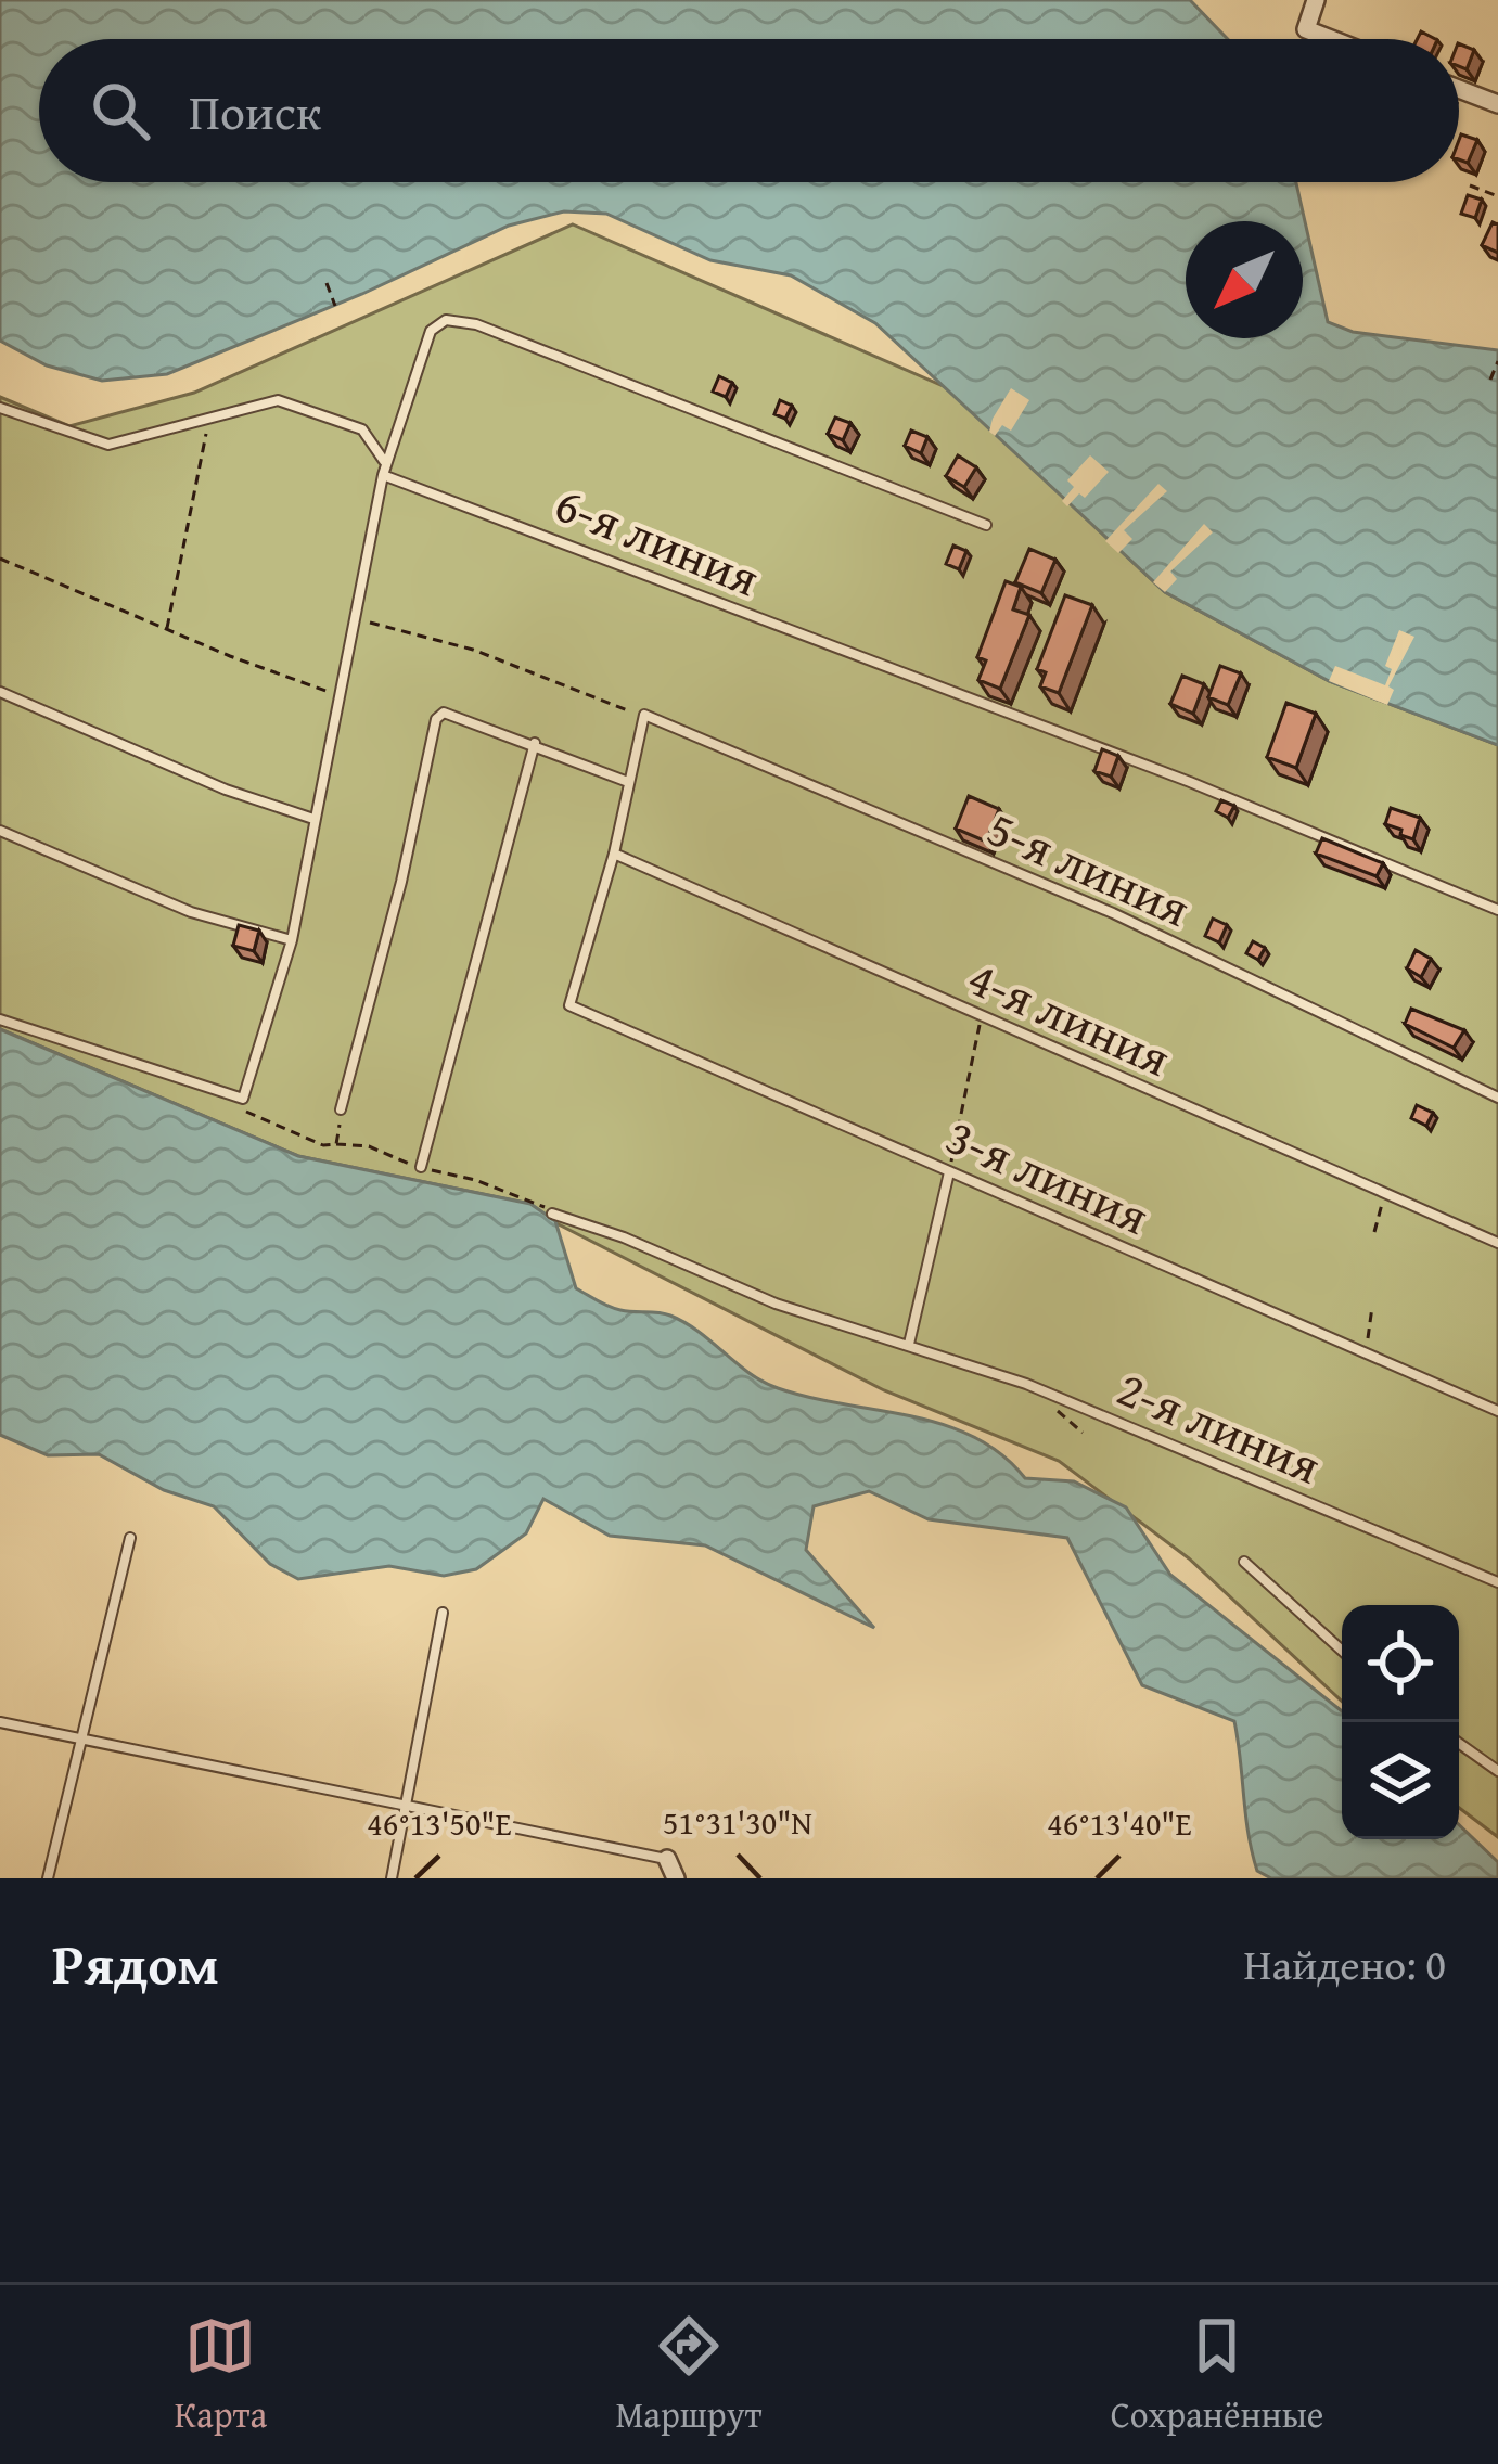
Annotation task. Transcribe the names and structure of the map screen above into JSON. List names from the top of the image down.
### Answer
{
  "streets": {
    "lane": [
      "6-я линия",
      "5-я линия",
      "4-я линия",
      "3-я линия",
      "2-я линия"
    ]
  },
  "crossings": [
    ["4-я линия", "3-я линия"]
  ],
  "north": "bottom left",
  "page": {
    "search": "Поиск",
    "heading": ["Рядом", "Найдено: 0"],
    "nav": ["Карта", "Маршрут", "Сохранённые"]
  },
  "coordinates": ["51°31'30\"N", "46°13'50\"E", "46°13'40\"E"]
}
